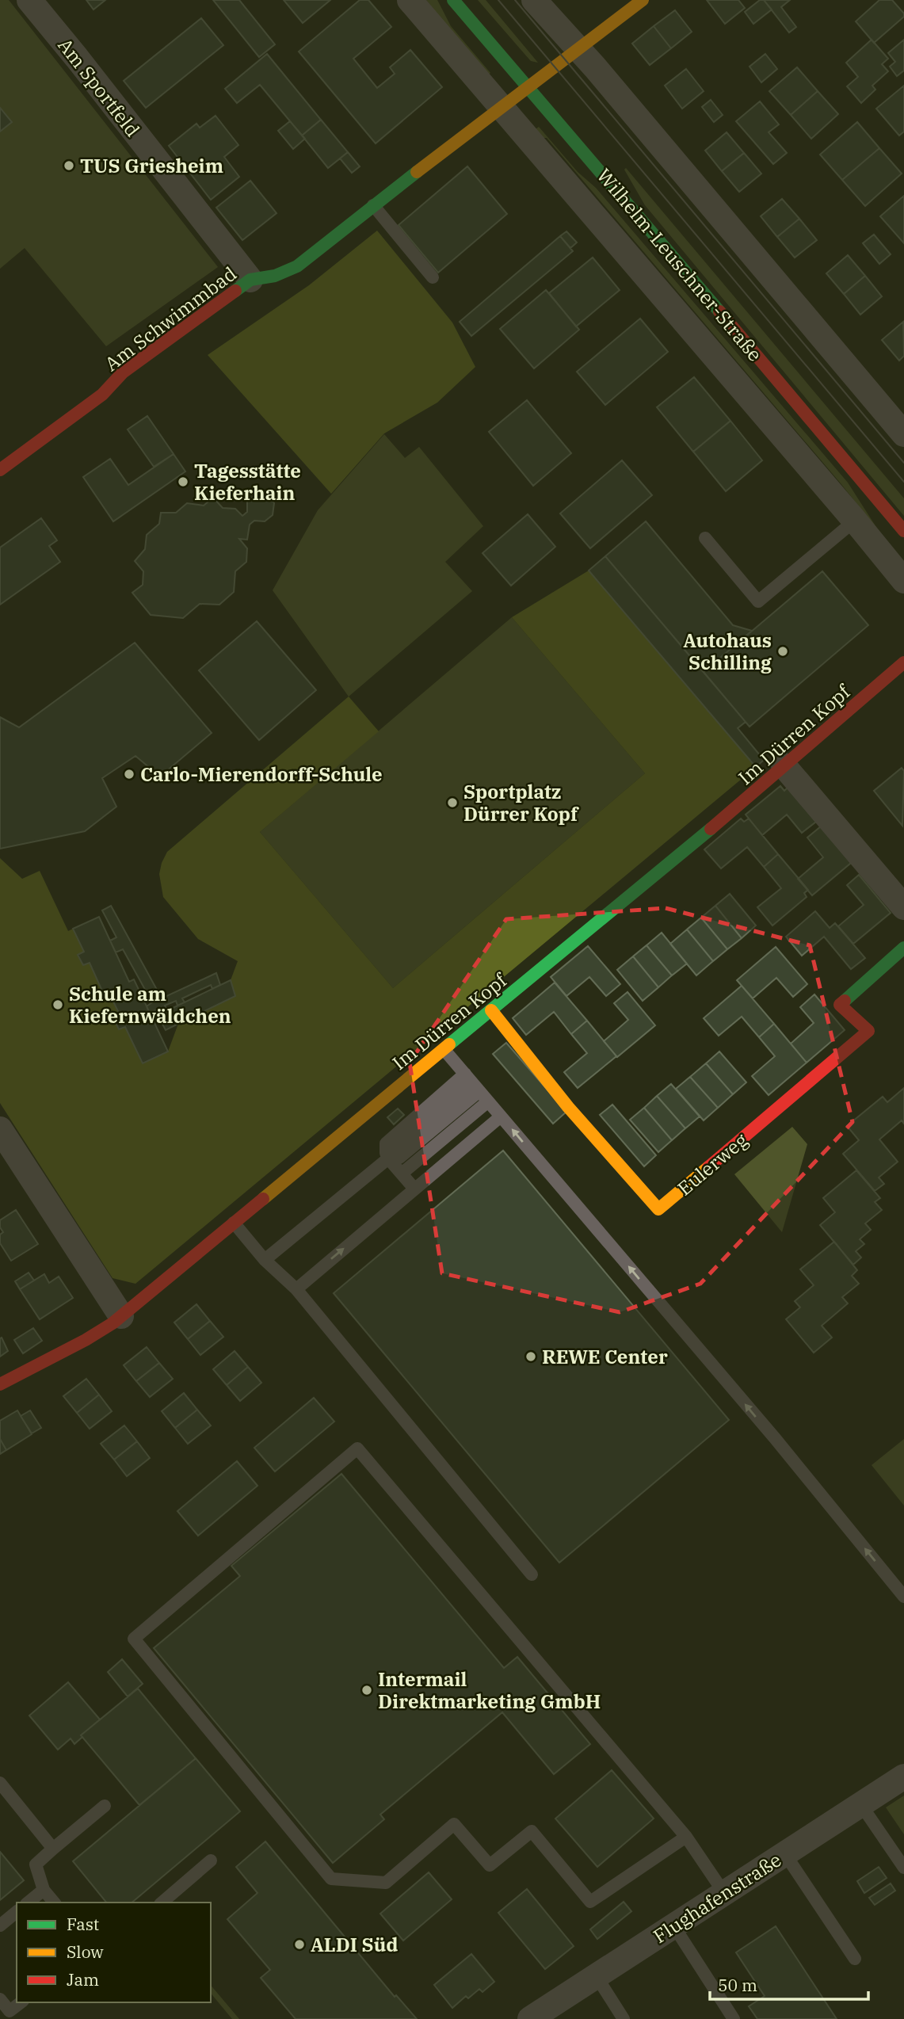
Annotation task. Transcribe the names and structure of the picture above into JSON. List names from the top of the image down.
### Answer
{
  "streets": {
    "street": [
      "Am Sportfeld",
      "Wilhelm-Leuschner-Straße",
      "Am Schwimmbad",
      "Im Dürren Kopf",
      "Eulerweg",
      "Flughafenstraße"
    ]
  },
  "crossings": [
    ["Am Sportfeld", "Am Schwimmbad"],
    ["Wilhelm-Leuschner-Straße", "Am Schwimmbad"],
    ["Im Dürren Kopf", "Eulerweg"]
  ],
  "places": [
    "TUS Griesheim",
    "Tagesstätte Kieferhain",
    "Autohaus Schilling",
    "Carlo-Mierendorff-Schule",
    "Sportplatz Dürrer Kopf",
    "Schule am Kiefernwäldchen",
    "REWE Center",
    "Intermail Direktmarketing GmbH",
    "ALDI Süd"
  ],
  "legend": ["Fast", "Slow", "Jam"],
  "scale_bar": "50 m"
}
